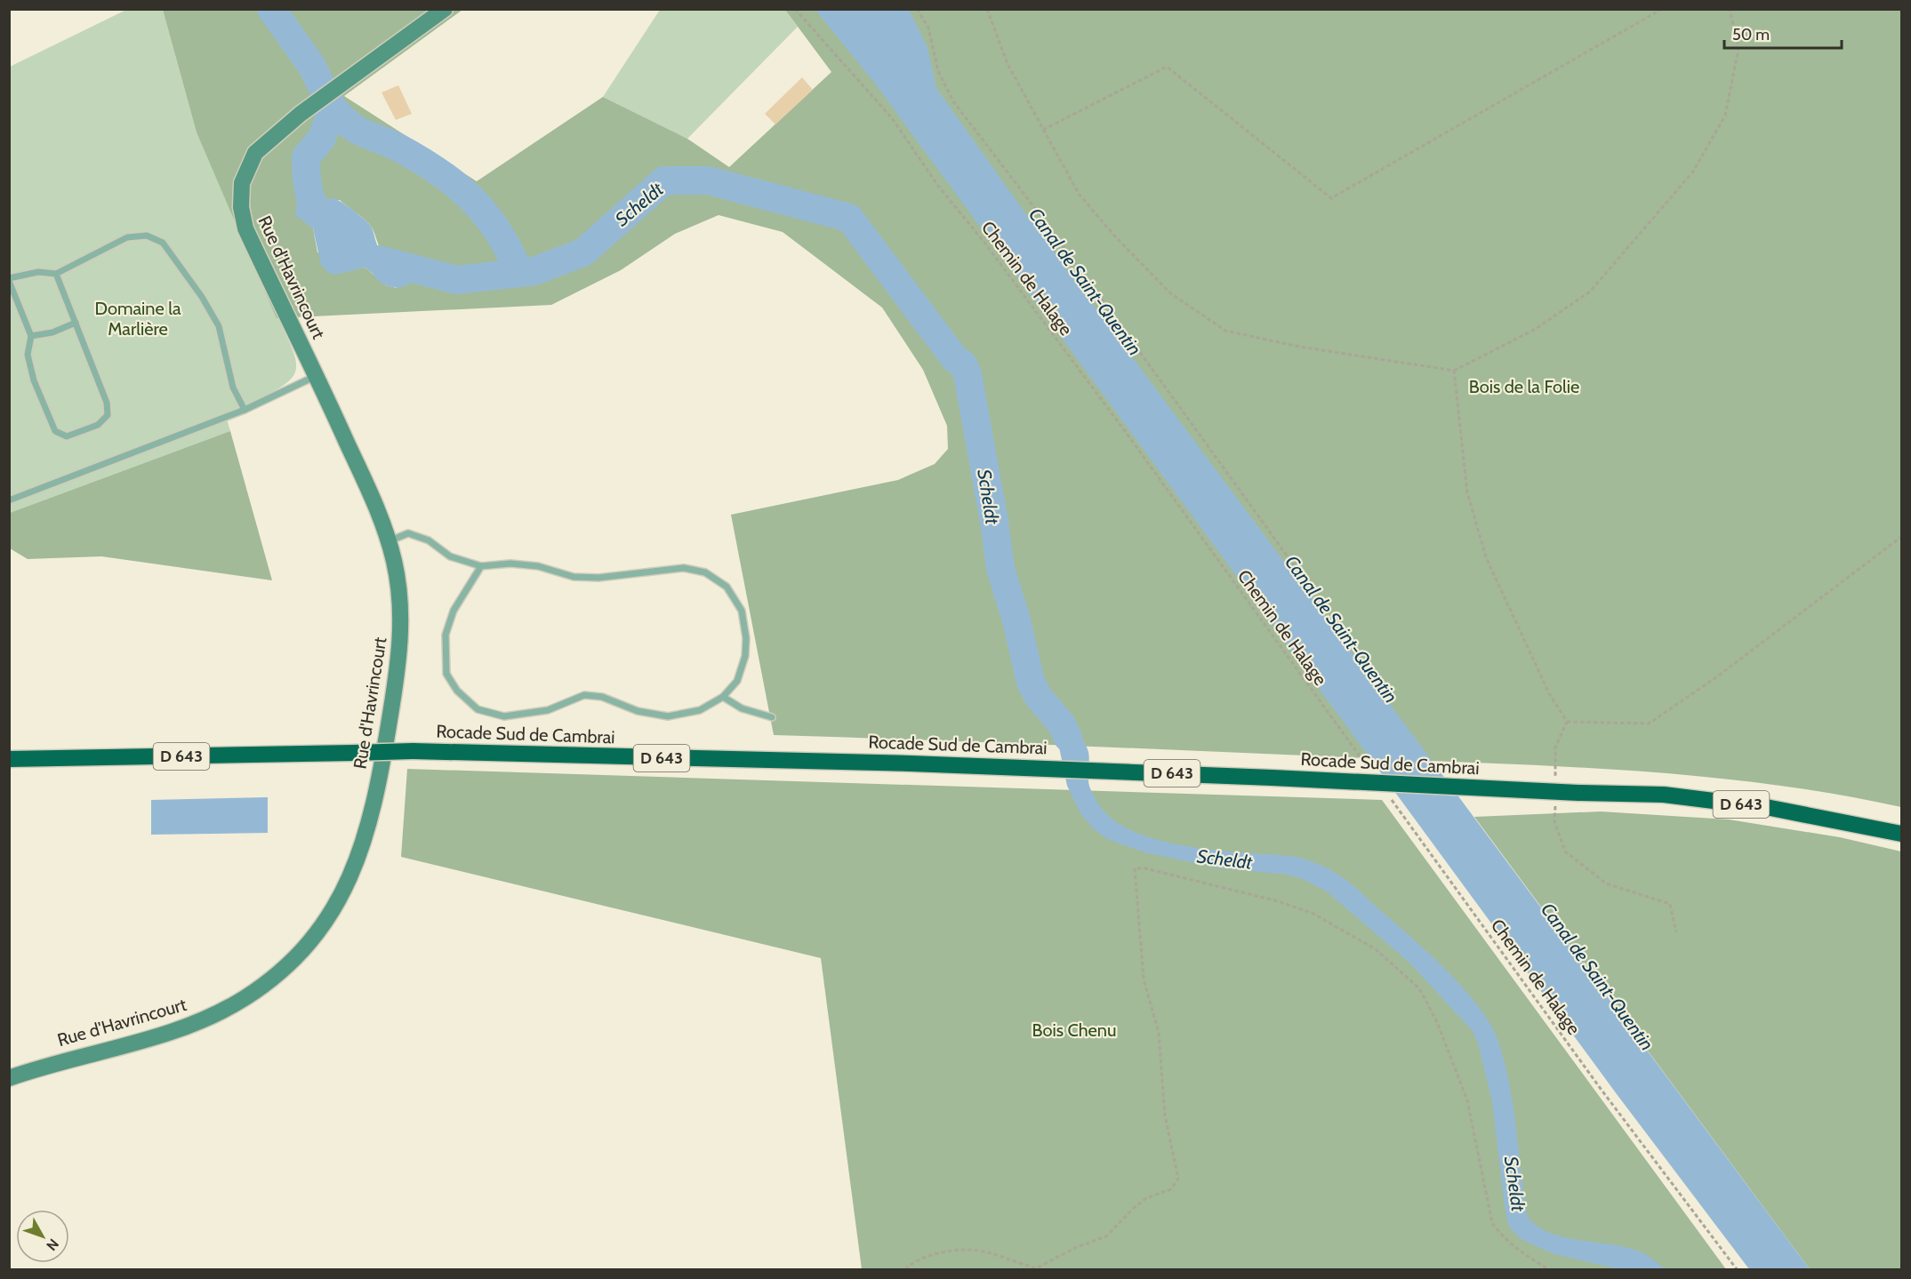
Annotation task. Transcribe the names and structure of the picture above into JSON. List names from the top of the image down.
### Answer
{
  "streets": {
    "highway": ["Rocade Sud de Cambrai", "D 643"],
    "street": ["Rue d'Havrincourt"],
    "path": ["Chemin de Halage"]
  },
  "water": ["Scheldt", "Canal de Saint-Quentin"],
  "parks": ["Domaine la Marlière", "Bois de la Folie", "Bois Chenu"],
  "scale_bar": "50 m",
  "north": "bottom right"
}
